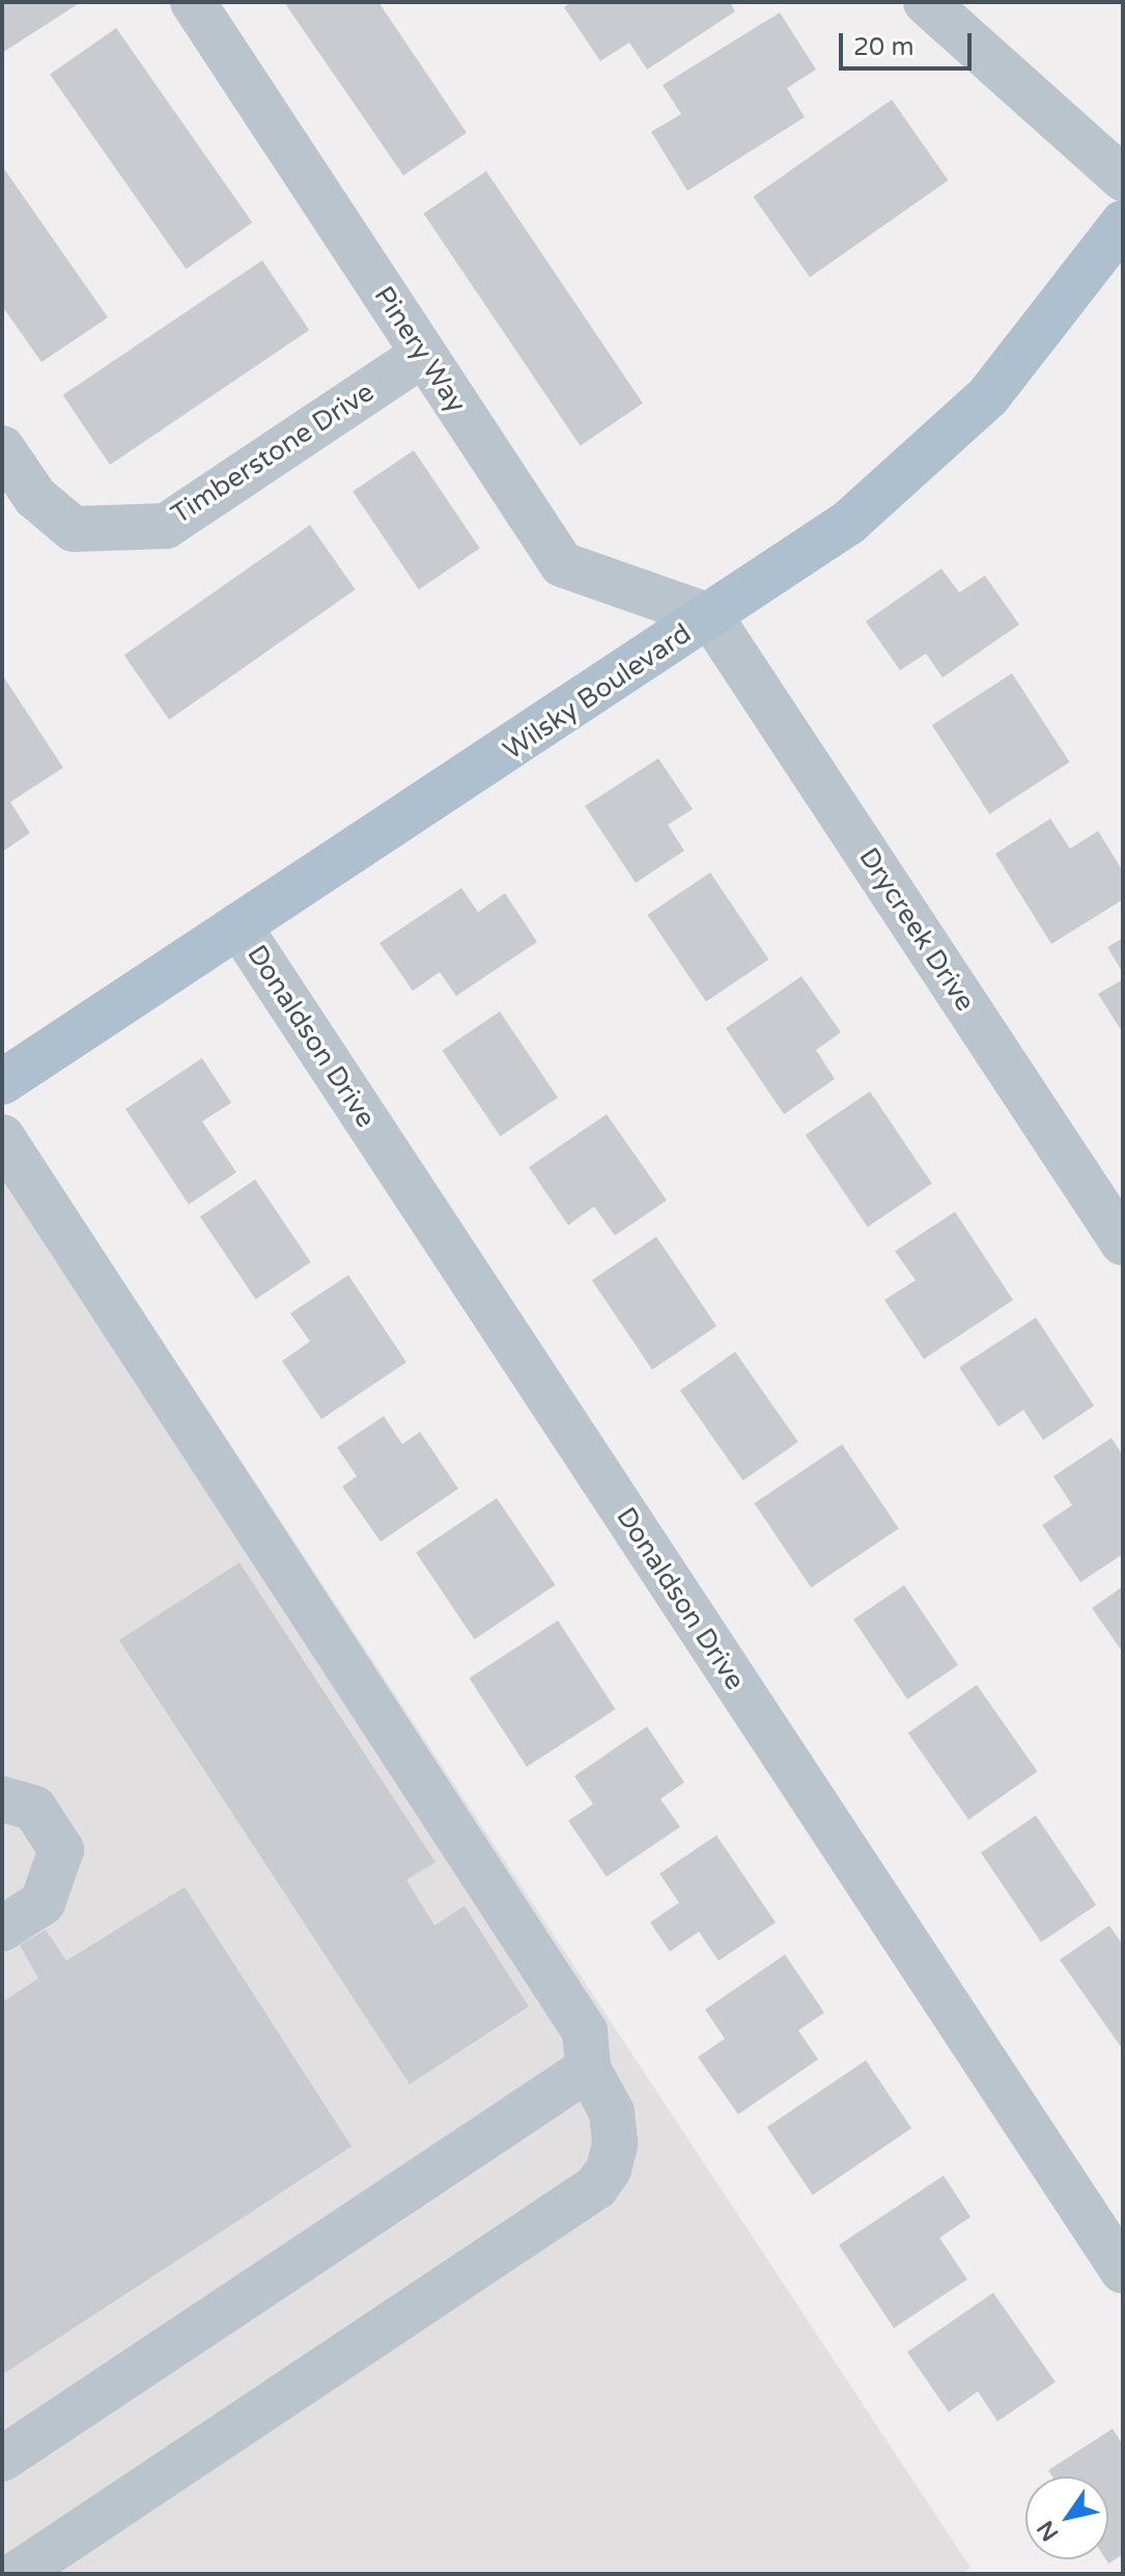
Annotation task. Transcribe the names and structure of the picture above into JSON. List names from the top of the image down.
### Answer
{
  "streets": {
    "main road": ["Wilsky Boulevard"],
    "street": [
      "Pinery Way",
      "Timberstone Drive",
      "Drycreek Drive",
      "Donaldson Drive"
    ]
  },
  "crossings": [
    ["Pinery Way", "Timberstone Drive"],
    ["Pinery Way", "Wilsky Boulevard"],
    ["Pinery Way", "Drycreek Drive"],
    ["Wilsky Boulevard", "Drycreek Drive"],
    ["Wilsky Boulevard", "Donaldson Drive"]
  ],
  "scale_bar": "20 m",
  "north": "bottom left"
}
